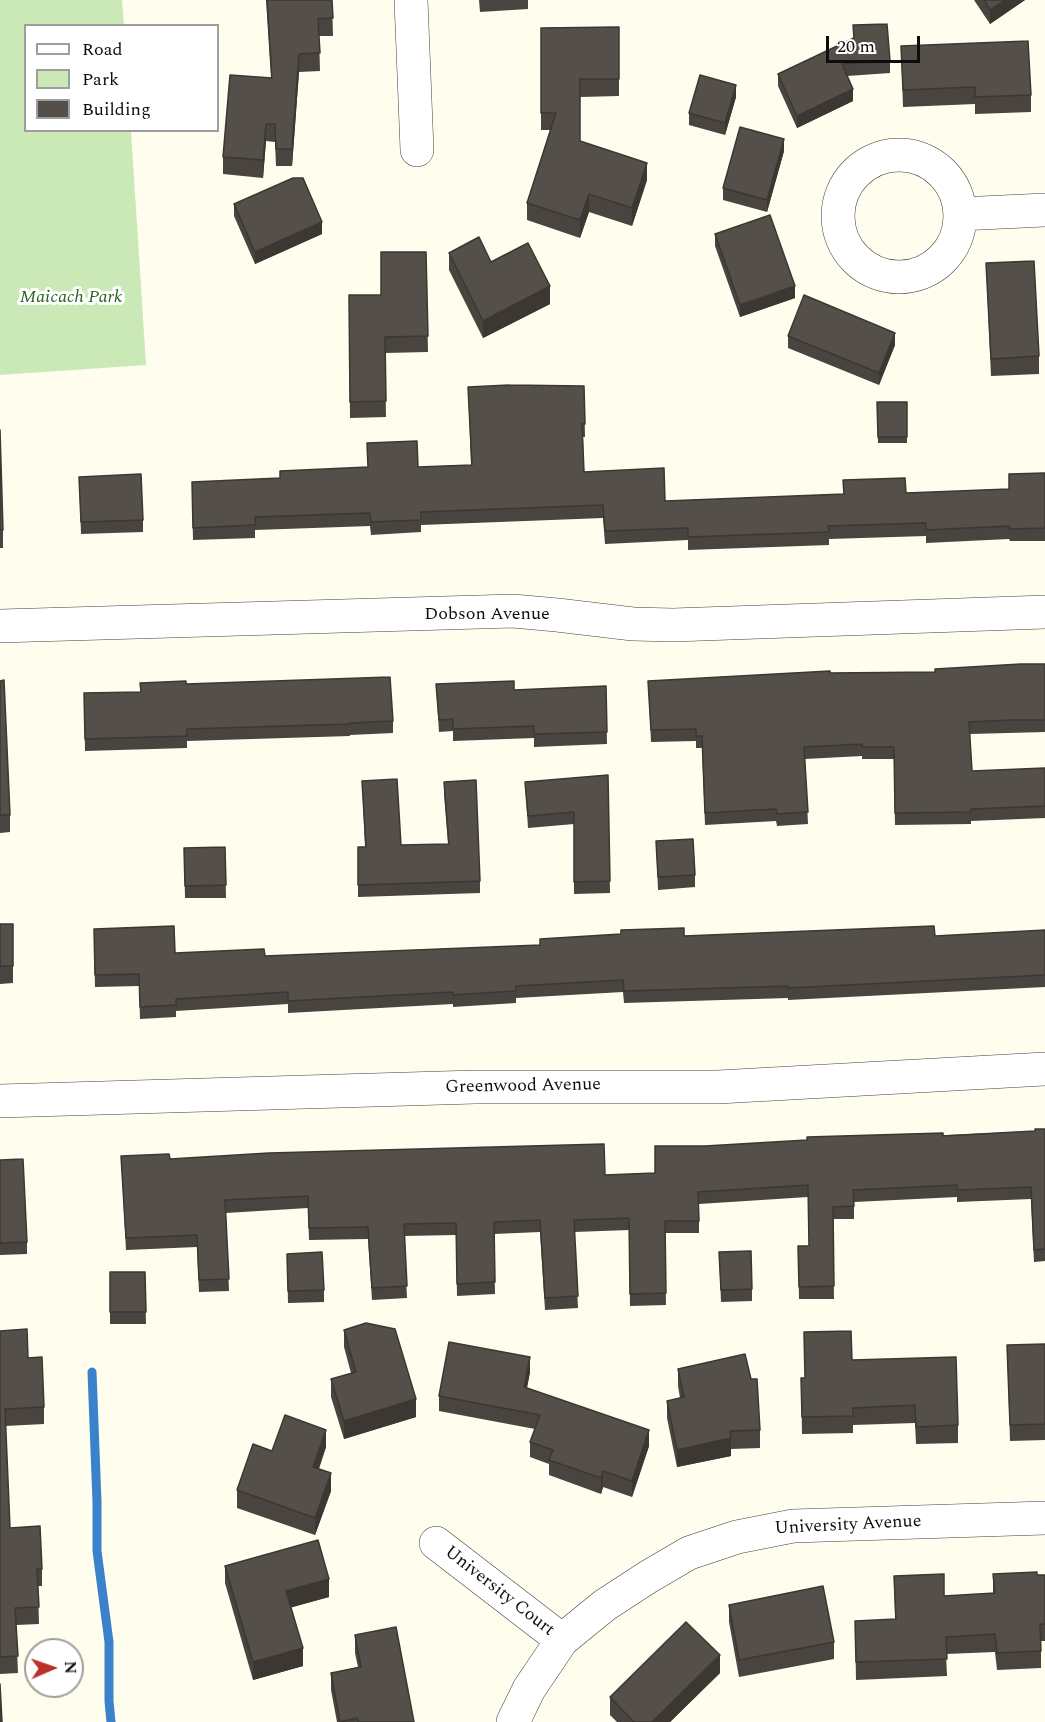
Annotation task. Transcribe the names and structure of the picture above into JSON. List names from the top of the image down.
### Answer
{
  "streets": {
    "street": [
      "Dobson Avenue",
      "Greenwood Avenue",
      "University Avenue",
      "University Court"
    ]
  },
  "crossings": [
    ["University Avenue", "University Court"]
  ],
  "parks": ["Maicach Park"],
  "legend": ["Road", "Park", "Building"],
  "scale_bar": "20 m",
  "north": "right"
}
